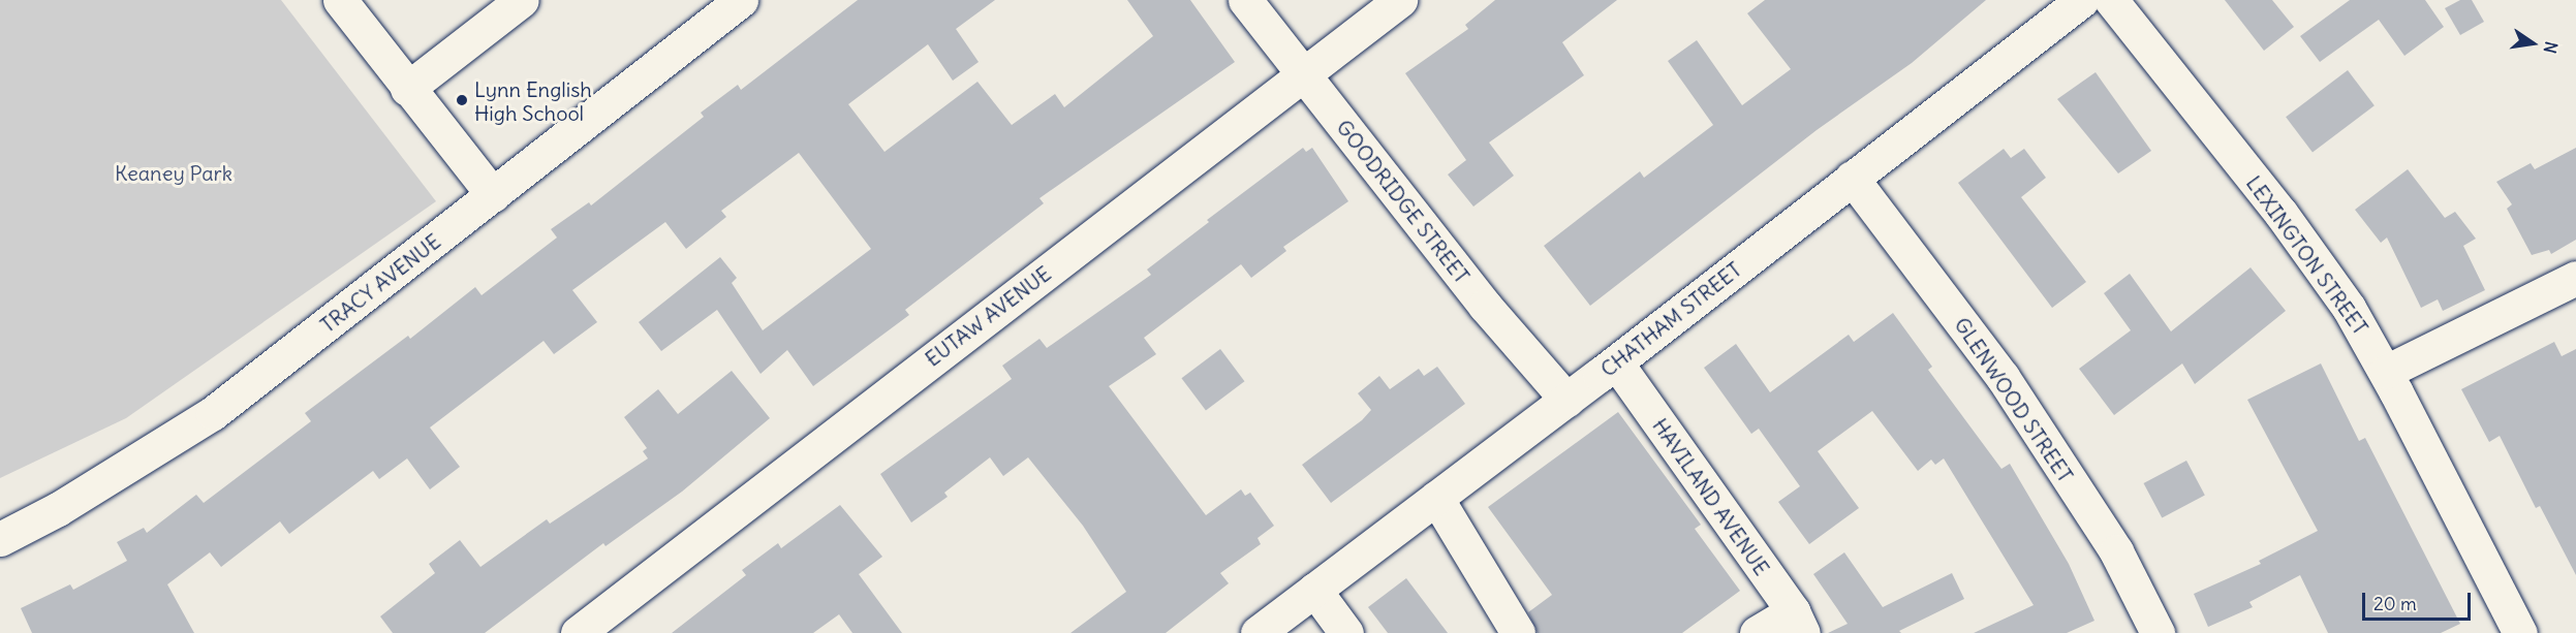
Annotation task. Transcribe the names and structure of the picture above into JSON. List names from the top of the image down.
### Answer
{
  "streets": {
    "street": [
      "GOODRIDGE STREET",
      "LEXINGTON STREET",
      "TRACY AVENUE",
      "EUTAW AVENUE",
      "CHATHAM STREET",
      "GLENWOOD STREET",
      "HAVILAND AVENUE"
    ]
  },
  "crossings": [
    ["GOODRIDGE STREET", "EUTAW AVENUE"],
    ["GOODRIDGE STREET", "CHATHAM STREET"],
    ["CHATHAM STREET", "GLENWOOD STREET"],
    ["CHATHAM STREET", "HAVILAND AVENUE"]
  ],
  "parks": ["Keaney Park"],
  "places": ["Lynn English High School"],
  "scale_bar": "20 m",
  "north": "right"
}
